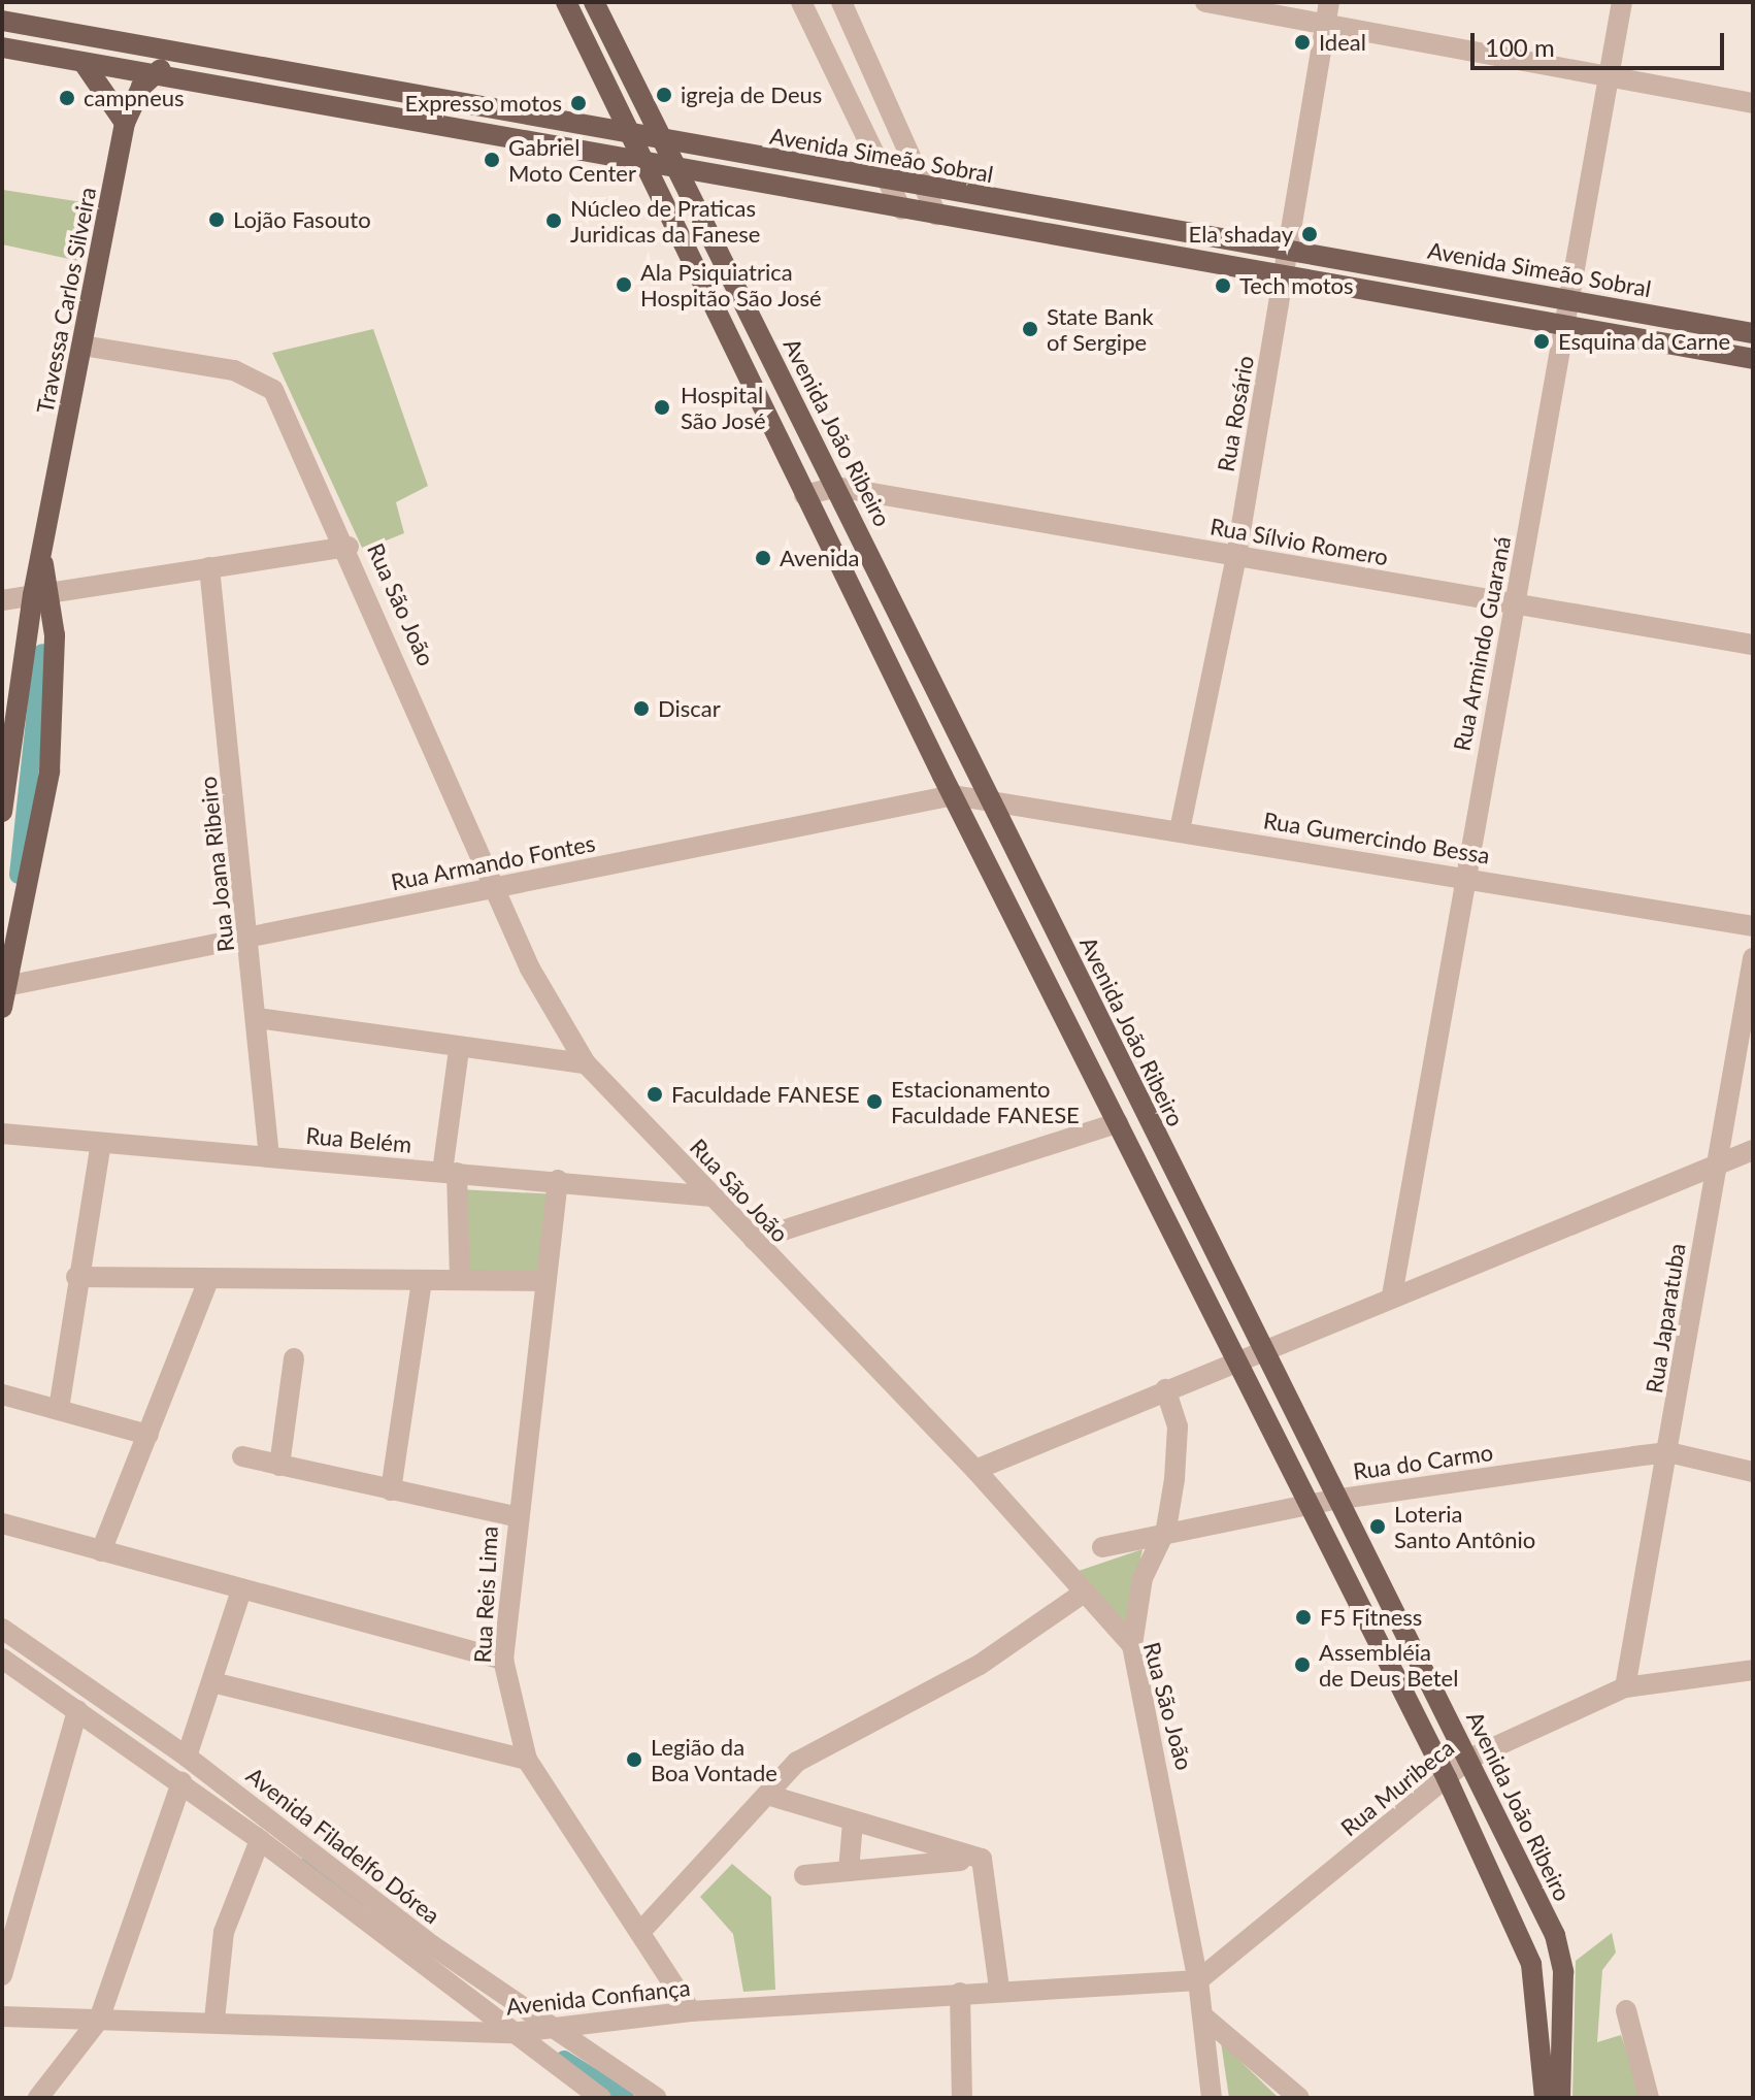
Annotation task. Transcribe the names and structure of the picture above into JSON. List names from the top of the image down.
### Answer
{
  "streets": {
    "main road": ["Avenida Simeão Sobral", "Travessa Carlos Silveira", "Avenida João Ribeiro"],
    "street": [
      "Rua Rosário",
      "Rua Sílvio Romero",
      "Rua São João",
      "Rua Armindo Guaraná",
      "Rua Gumercindo Bessa",
      "Rua Armando Fontes",
      "Rua Joana Ribeiro",
      "Rua Belém",
      "Rua Japaratuba",
      "Rua do Carmo",
      "Rua Reis Lima",
      "Rua Muribeca",
      "Avenida Filadelfo Dórea",
      "Avenida Confiança"
    ]
  },
  "crossings": [
    ["Avenida Simeão Sobral", "Rua Rosário"],
    ["Avenida Simeão Sobral", "Avenida João Ribeiro"],
    ["Avenida Simeão Sobral", "Rua Armindo Guaraná"],
    ["Travessa Carlos Silveira", "Rua São João"],
    ["Rua Rosário", "Rua Sílvio Romero"],
    ["Rua Rosário", "Rua Gumercindo Bessa"],
    ["Avenida João Ribeiro", "Rua Sílvio Romero"],
    ["Avenida João Ribeiro", "Rua Gumercindo Bessa"],
    ["Avenida João Ribeiro", "Rua Armando Fontes"],
    ["Avenida João Ribeiro", "Rua do Carmo"],
    ["Avenida João Ribeiro", "Rua Muribeca"],
    ["Rua Sílvio Romero", "Rua Armindo Guaraná"],
    ["Rua São João", "Rua Armando Fontes"],
    ["Rua São João", "Rua Belém"],
    ["Rua São João", "Rua Muribeca"],
    ["Rua São João", "Avenida Confiança"],
    ["Rua Armindo Guaraná", "Rua Gumercindo Bessa"],
    ["Rua Gumercindo Bessa", "Rua Armando Fontes"],
    ["Rua Armando Fontes", "Rua Joana Ribeiro"],
    ["Rua Joana Ribeiro", "Rua Belém"],
    ["Rua Belém", "Rua Reis Lima"],
    ["Rua Japaratuba", "Rua do Carmo"],
    ["Rua Japaratuba", "Rua Muribeca"],
    ["Rua Reis Lima", "Avenida Confiança"],
    ["Rua Muribeca", "Avenida Confiança"],
    ["Avenida Filadelfo Dórea", "Avenida Confiança"]
  ],
  "places": [
    "Ideal",
    "igreja de Deus",
    "campneus",
    "Expresso motos",
    "Gabriel Moto Center",
    "Lojão Fasouto",
    "Núcleo de Praticas Juridicas da Fanese",
    "Ela shaday",
    "Ala Psiquiatrica Hospitão São José",
    "Tech motos",
    "State Bank of Sergipe",
    "Esquina da Carne",
    "Hospital São José",
    "Avenida",
    "Discar",
    "Faculdade FANESE",
    "Estacionamento Faculdade FANESE",
    "Loteria Santo Antônio",
    "F5 Fitness",
    "Assembléia de Deus Betel",
    "Legião da Boa Vontade"
  ],
  "scale_bar": "100 m"
}
